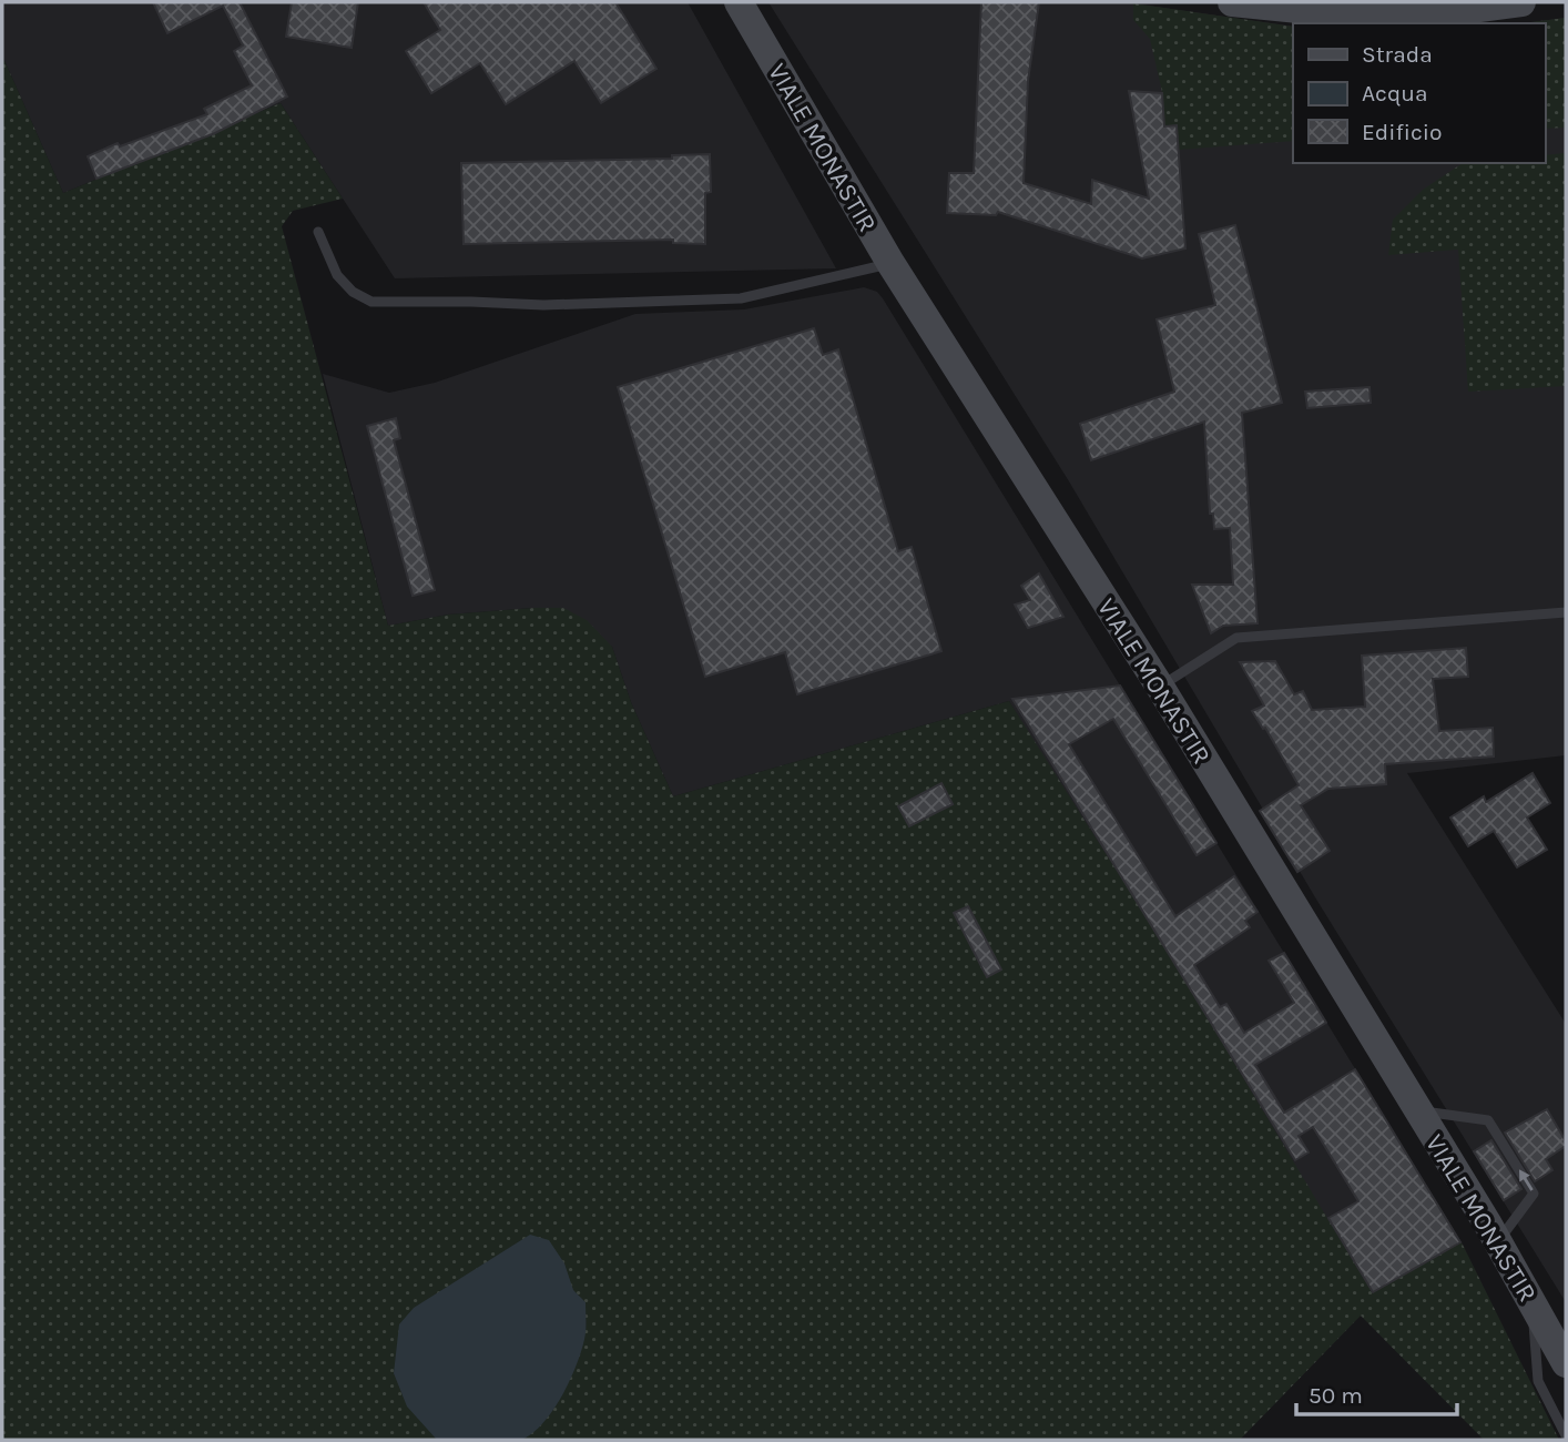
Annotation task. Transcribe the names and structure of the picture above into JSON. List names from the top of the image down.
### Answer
{
  "streets": {
    "main road": ["VIALE MONASTIR"]
  },
  "legend": ["Strada", "Acqua", "Edificio"],
  "scale_bar": "50 m"
}
